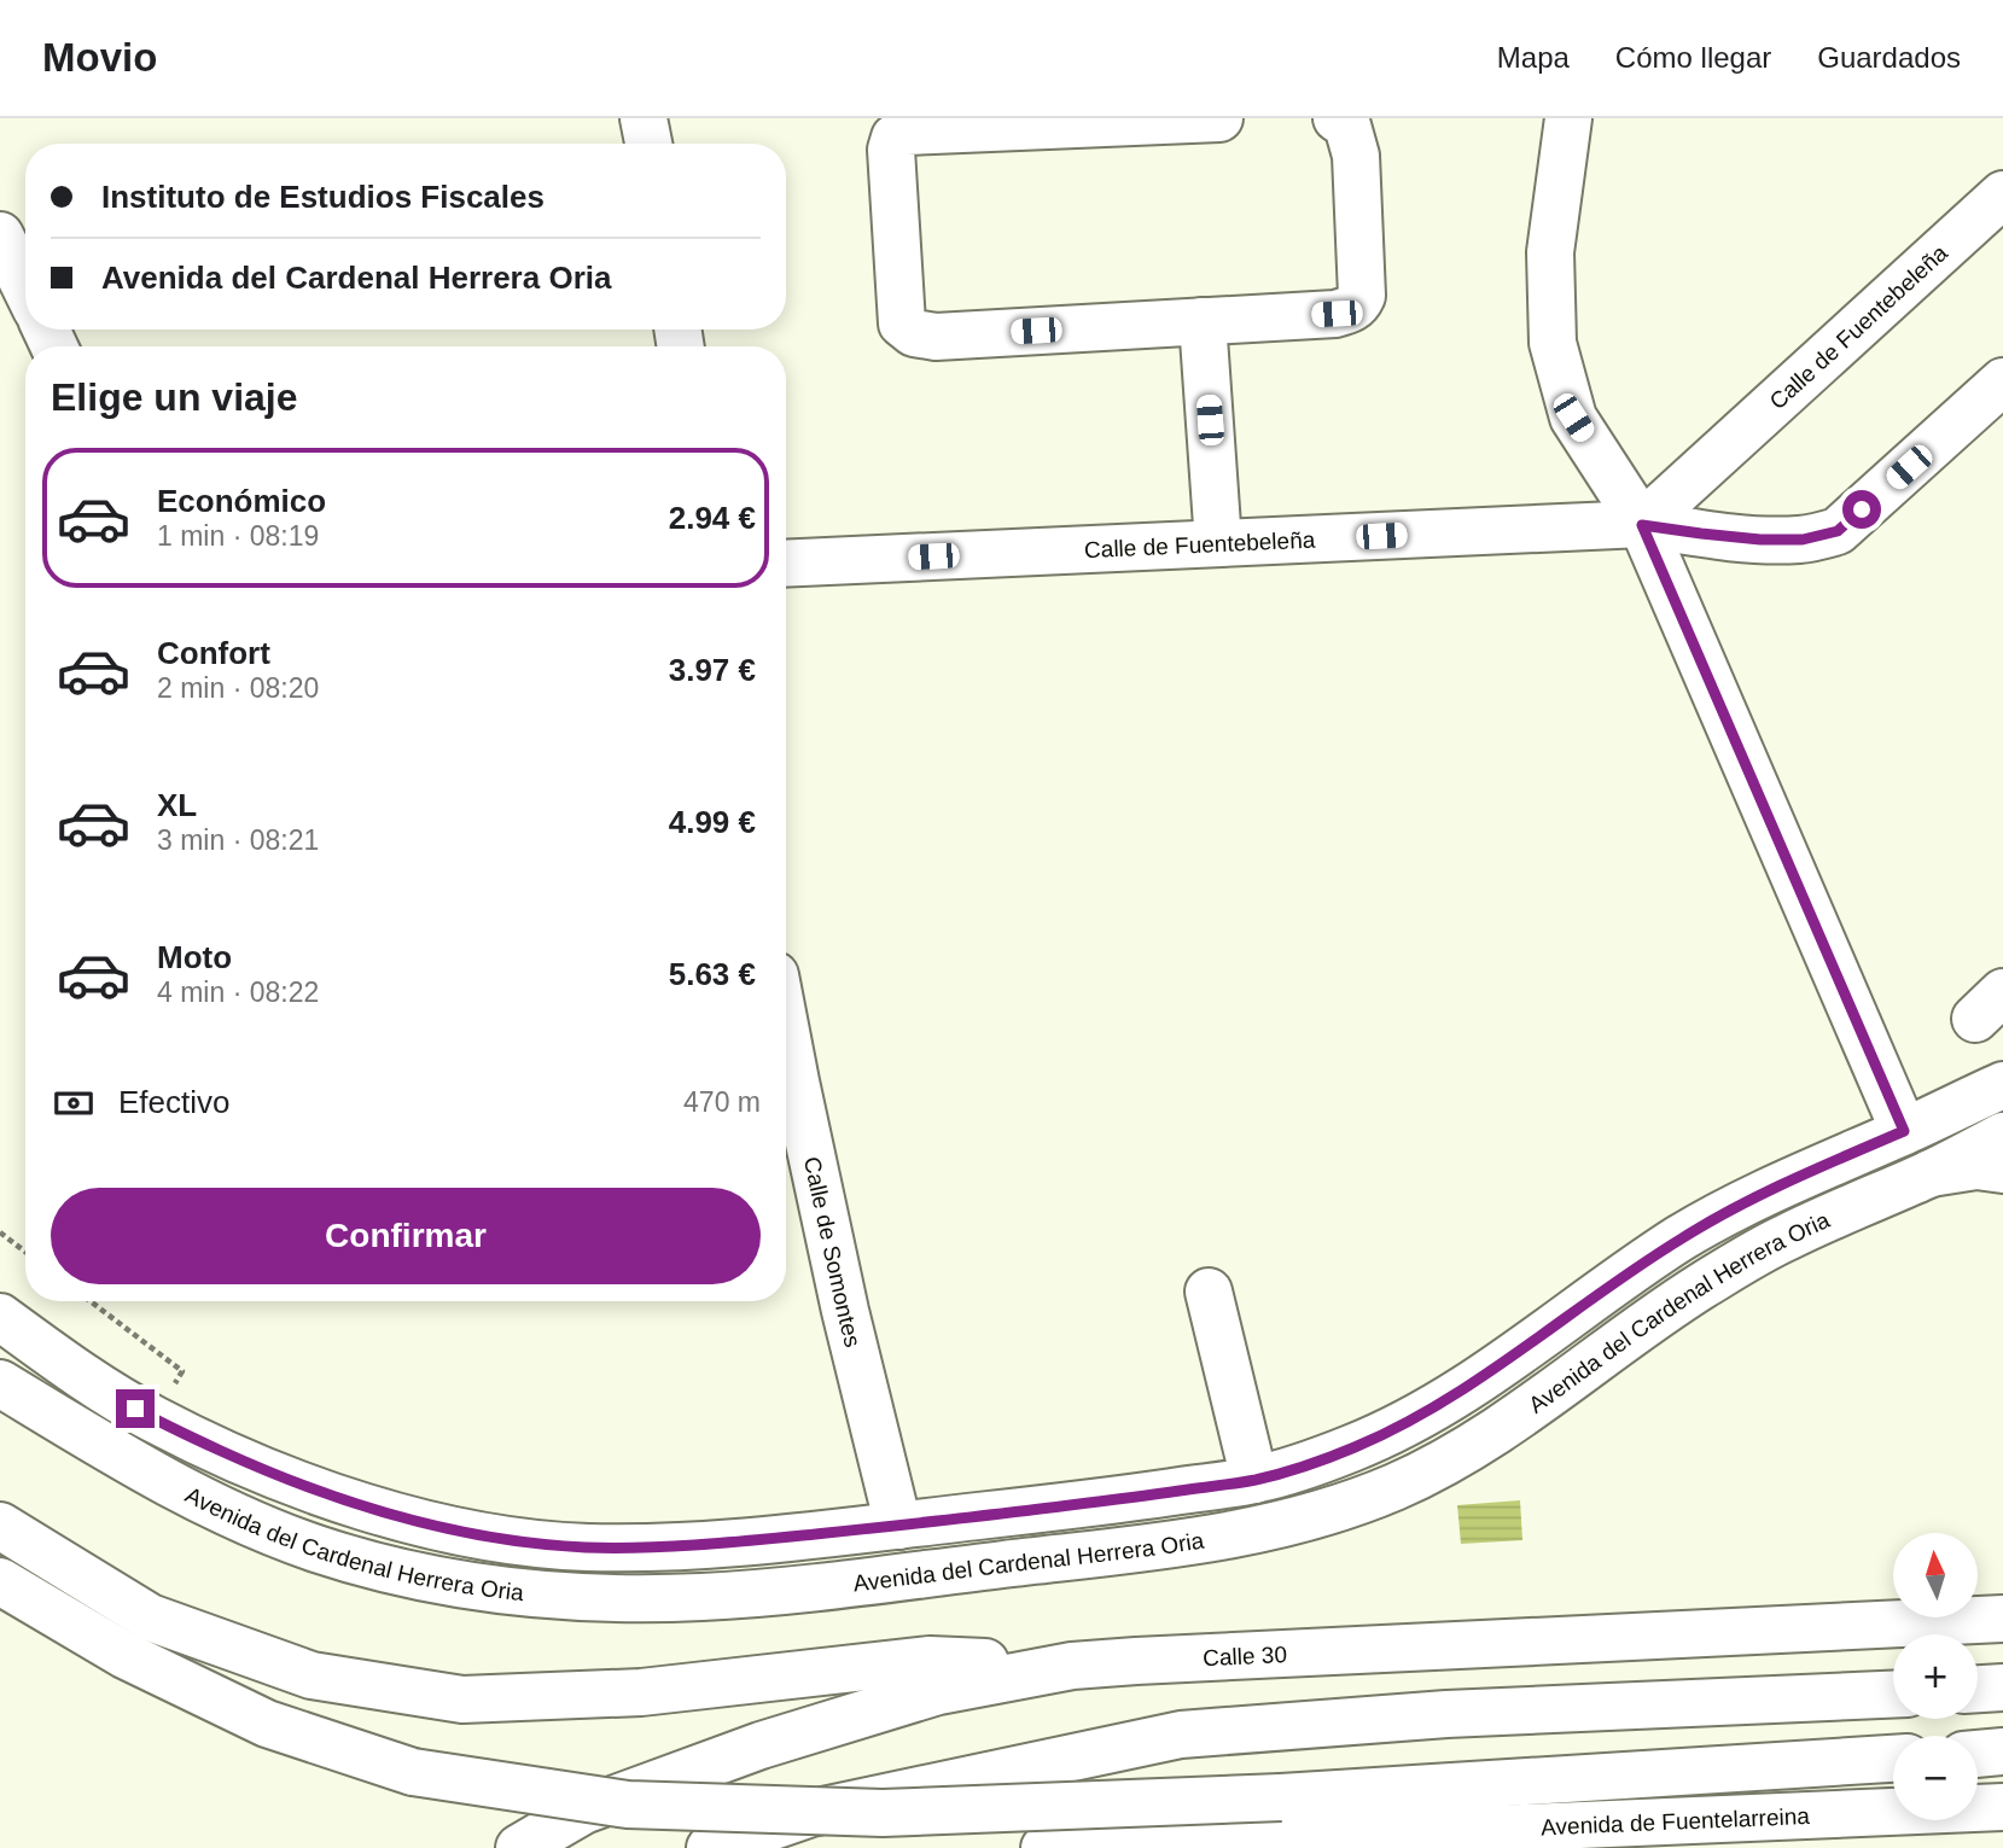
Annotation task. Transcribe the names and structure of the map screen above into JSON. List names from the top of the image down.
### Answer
{
  "streets": {
    "main road": [
      "Calle de Fuentebeleña",
      "Calle de Somontes",
      "Avenida del Cardenal Herrera Oria",
      "Calle 30",
      "Avenida de Fuentelarreina"
    ]
  },
  "crossings": [
    ["Calle de Somontes", "Avenida del Cardenal Herrera Oria"]
  ],
  "north": "top",
  "page": {
    "header": "Movio",
    "nav": ["Mapa", "Cómo llegar", "Guardados"],
    "banner": ["Instituto de Estudios Fiscales", "Avenida del Cardenal Herrera Oria"],
    "heading": "Elige un viaje",
    "list": [
      {
        "name": "Económico",
        "note": "1 min · 08:19",
        "value": "2.94 €"
      },
      {
        "name": "Confort",
        "note": "2 min · 08:20",
        "value": "3.97 €"
      },
      {
        "name": "XL",
        "note": "3 min · 08:21",
        "value": "4.99 €"
      },
      {
        "name": "Moto",
        "note": "4 min · 08:22",
        "value": "5.63 €"
      }
    ],
    "pay": ["Efectivo", "470 m"],
    "buttons": "Confirmar",
    "map_buttons": ["+", "−"]
  }
}
